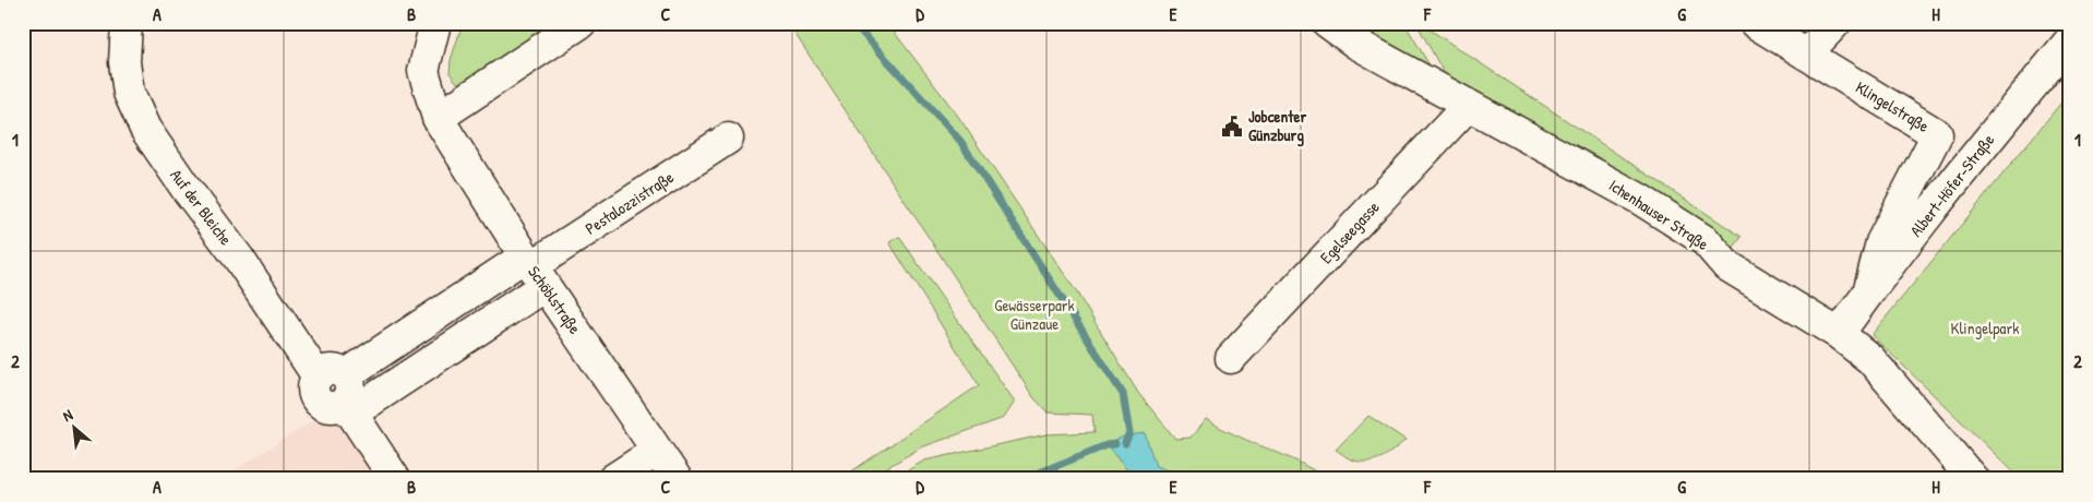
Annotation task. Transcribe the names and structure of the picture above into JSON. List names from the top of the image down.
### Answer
{
  "streets": {
    "street": [
      "Klingelstraße",
      "Albert-Höfer-Straße",
      "Pestalozzistraße",
      "Auf der Bleiche",
      "Ichenhauser Straße",
      "Egelseegasse",
      "Schöblstraße"
    ]
  },
  "crossings": [
    ["Klingelstraße", "Albert-Höfer-Straße"],
    ["Albert-Höfer-Straße", "Ichenhauser Straße"],
    ["Pestalozzistraße", "Auf der Bleiche"],
    ["Pestalozzistraße", "Schöblstraße"],
    ["Ichenhauser Straße", "Egelseegasse"]
  ],
  "parks": ["Gewässerpark Günzaue", "Klingelpark"],
  "places": {
    "public building": ["Jobcenter Günzburg"]
  },
  "north": "top left",
  "grid": {
    "columns": [
      "A",
      "B",
      "C",
      "D",
      "E",
      "F",
      "G",
      "H"
    ],
    "rows": ["1", "2"]
  }
}
